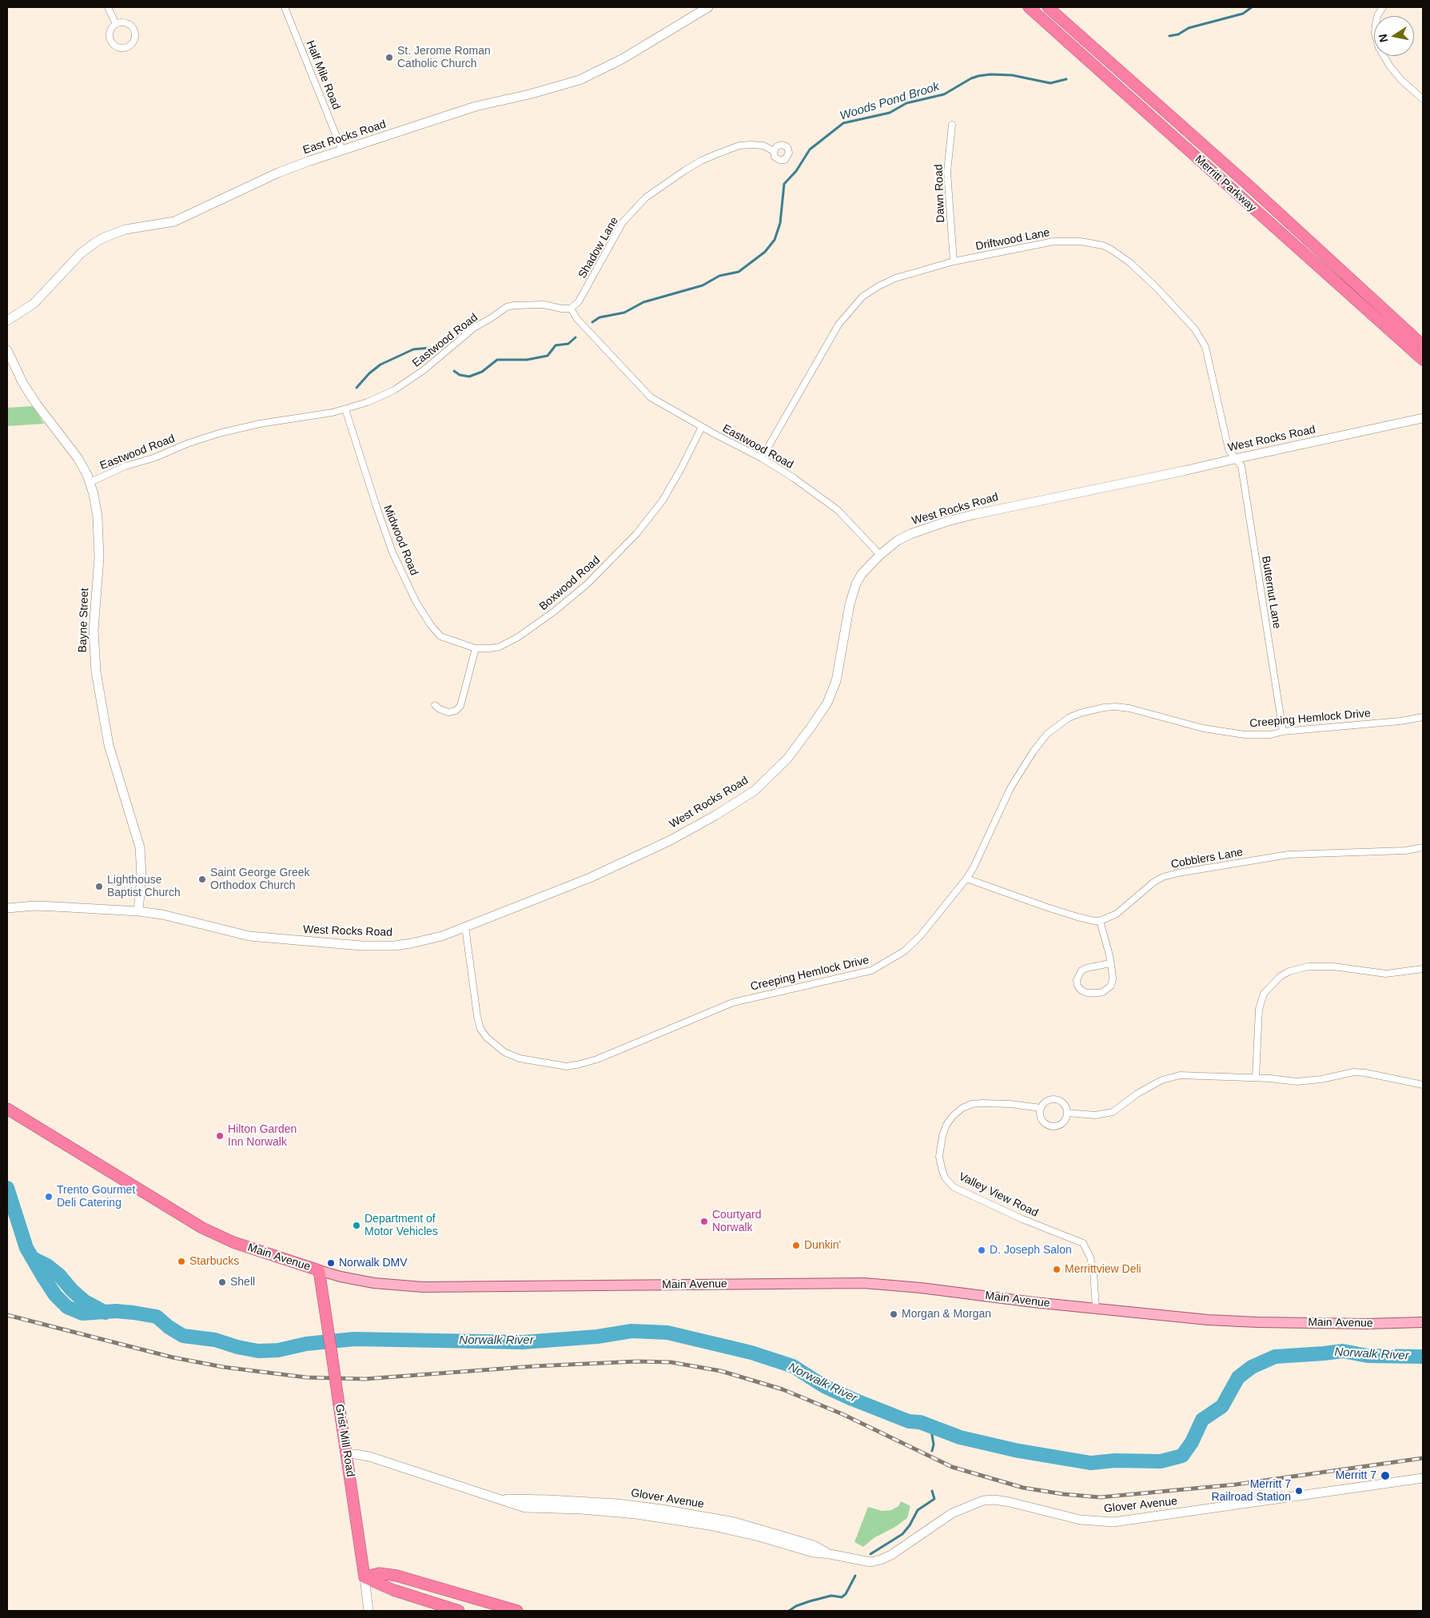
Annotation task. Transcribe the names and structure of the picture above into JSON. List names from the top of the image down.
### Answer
{
  "streets": {
    "highway": ["Merritt Parkway", "Main Avenue", "Grist Mill Road"],
    "street": [
      "Half Mile Road",
      "East Rocks Road",
      "Dawn Road",
      "Driftwood Lane",
      "Shadow Lane",
      "Eastwood Road",
      "West Rocks Road",
      "Midwood Road",
      "Boxwood Road",
      "Butternut Lane",
      "Bayne Street",
      "Creeping Hemlock Drive",
      "Cobblers Lane",
      "Valley View Road",
      "Glover Avenue"
    ]
  },
  "crossings": [
    ["Half Mile Road", "East Rocks Road"],
    ["Dawn Road", "Driftwood Lane"],
    ["Driftwood Lane", "Eastwood Road"],
    ["Driftwood Lane", "West Rocks Road"],
    ["Driftwood Lane", "Butternut Lane"],
    ["Shadow Lane", "Eastwood Road"],
    ["Eastwood Road", "West Rocks Road"],
    ["Eastwood Road", "Midwood Road"],
    ["Eastwood Road", "Boxwood Road"],
    ["Eastwood Road", "Bayne Street"],
    ["West Rocks Road", "Butternut Lane"],
    ["West Rocks Road", "Bayne Street"],
    ["West Rocks Road", "Creeping Hemlock Drive"],
    ["Midwood Road", "Boxwood Road"],
    ["Butternut Lane", "Creeping Hemlock Drive"],
    ["Valley View Road", "Main Avenue"],
    ["Main Avenue", "Grist Mill Road"],
    ["Grist Mill Road", "Glover Avenue"]
  ],
  "water": ["Woods Pond Brook", "Norwalk River"],
  "places": [
    "St. Jerome Roman Catholic Church",
    "Saint George Greek Orthodox Church",
    "Lighthouse Baptist Church",
    "Hilton Garden Inn Norwalk",
    "Trento Gourmet Deli Catering",
    "Courtyard Norwalk",
    "Department of Motor Vehicles",
    "Dunkin'",
    "D. Joseph Salon",
    "Starbucks",
    "Norwalk DMV",
    "Merrittview Deli",
    "Shell",
    "Morgan & Morgan",
    "Merritt 7",
    "Merritt 7 Railroad Station"
  ],
  "north": "left"
}
